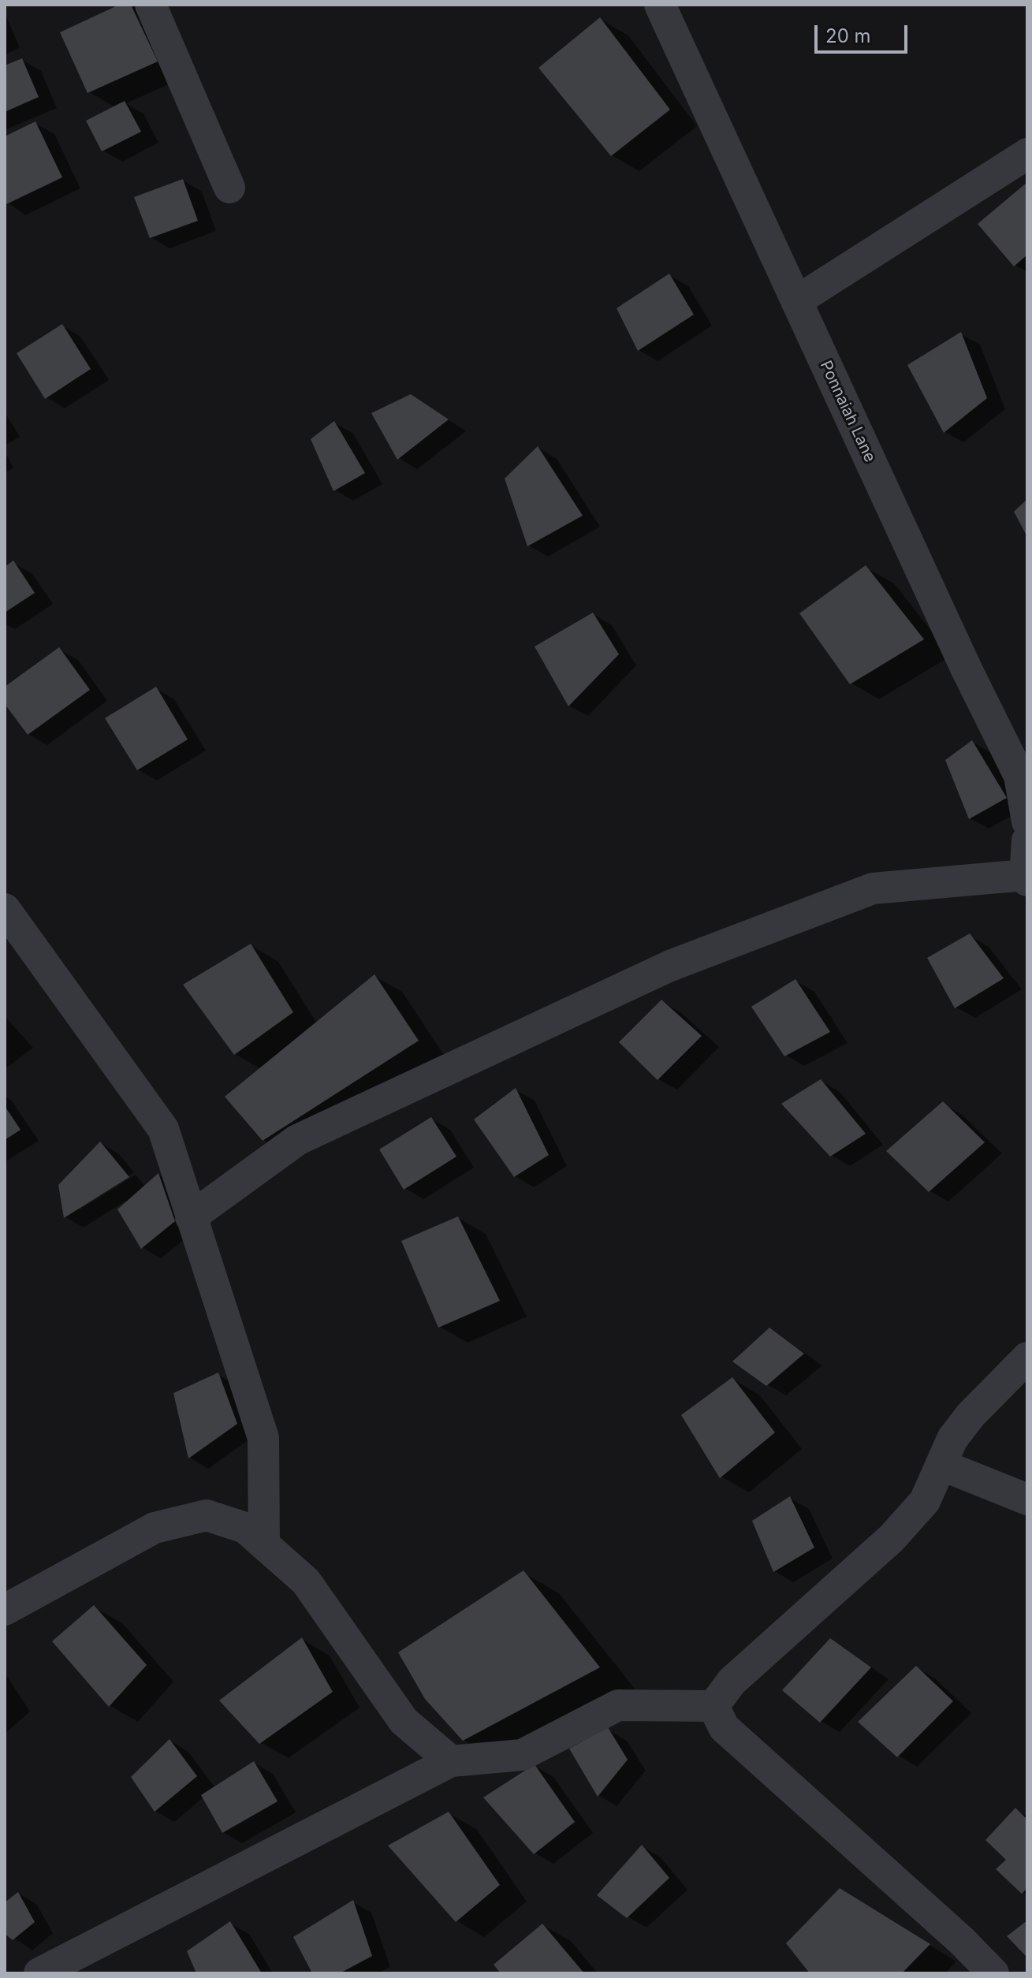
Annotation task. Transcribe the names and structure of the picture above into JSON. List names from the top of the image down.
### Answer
{
  "streets": {
    "street": ["Ponnaiah Lane"]
  },
  "scale_bar": "20 m"
}
